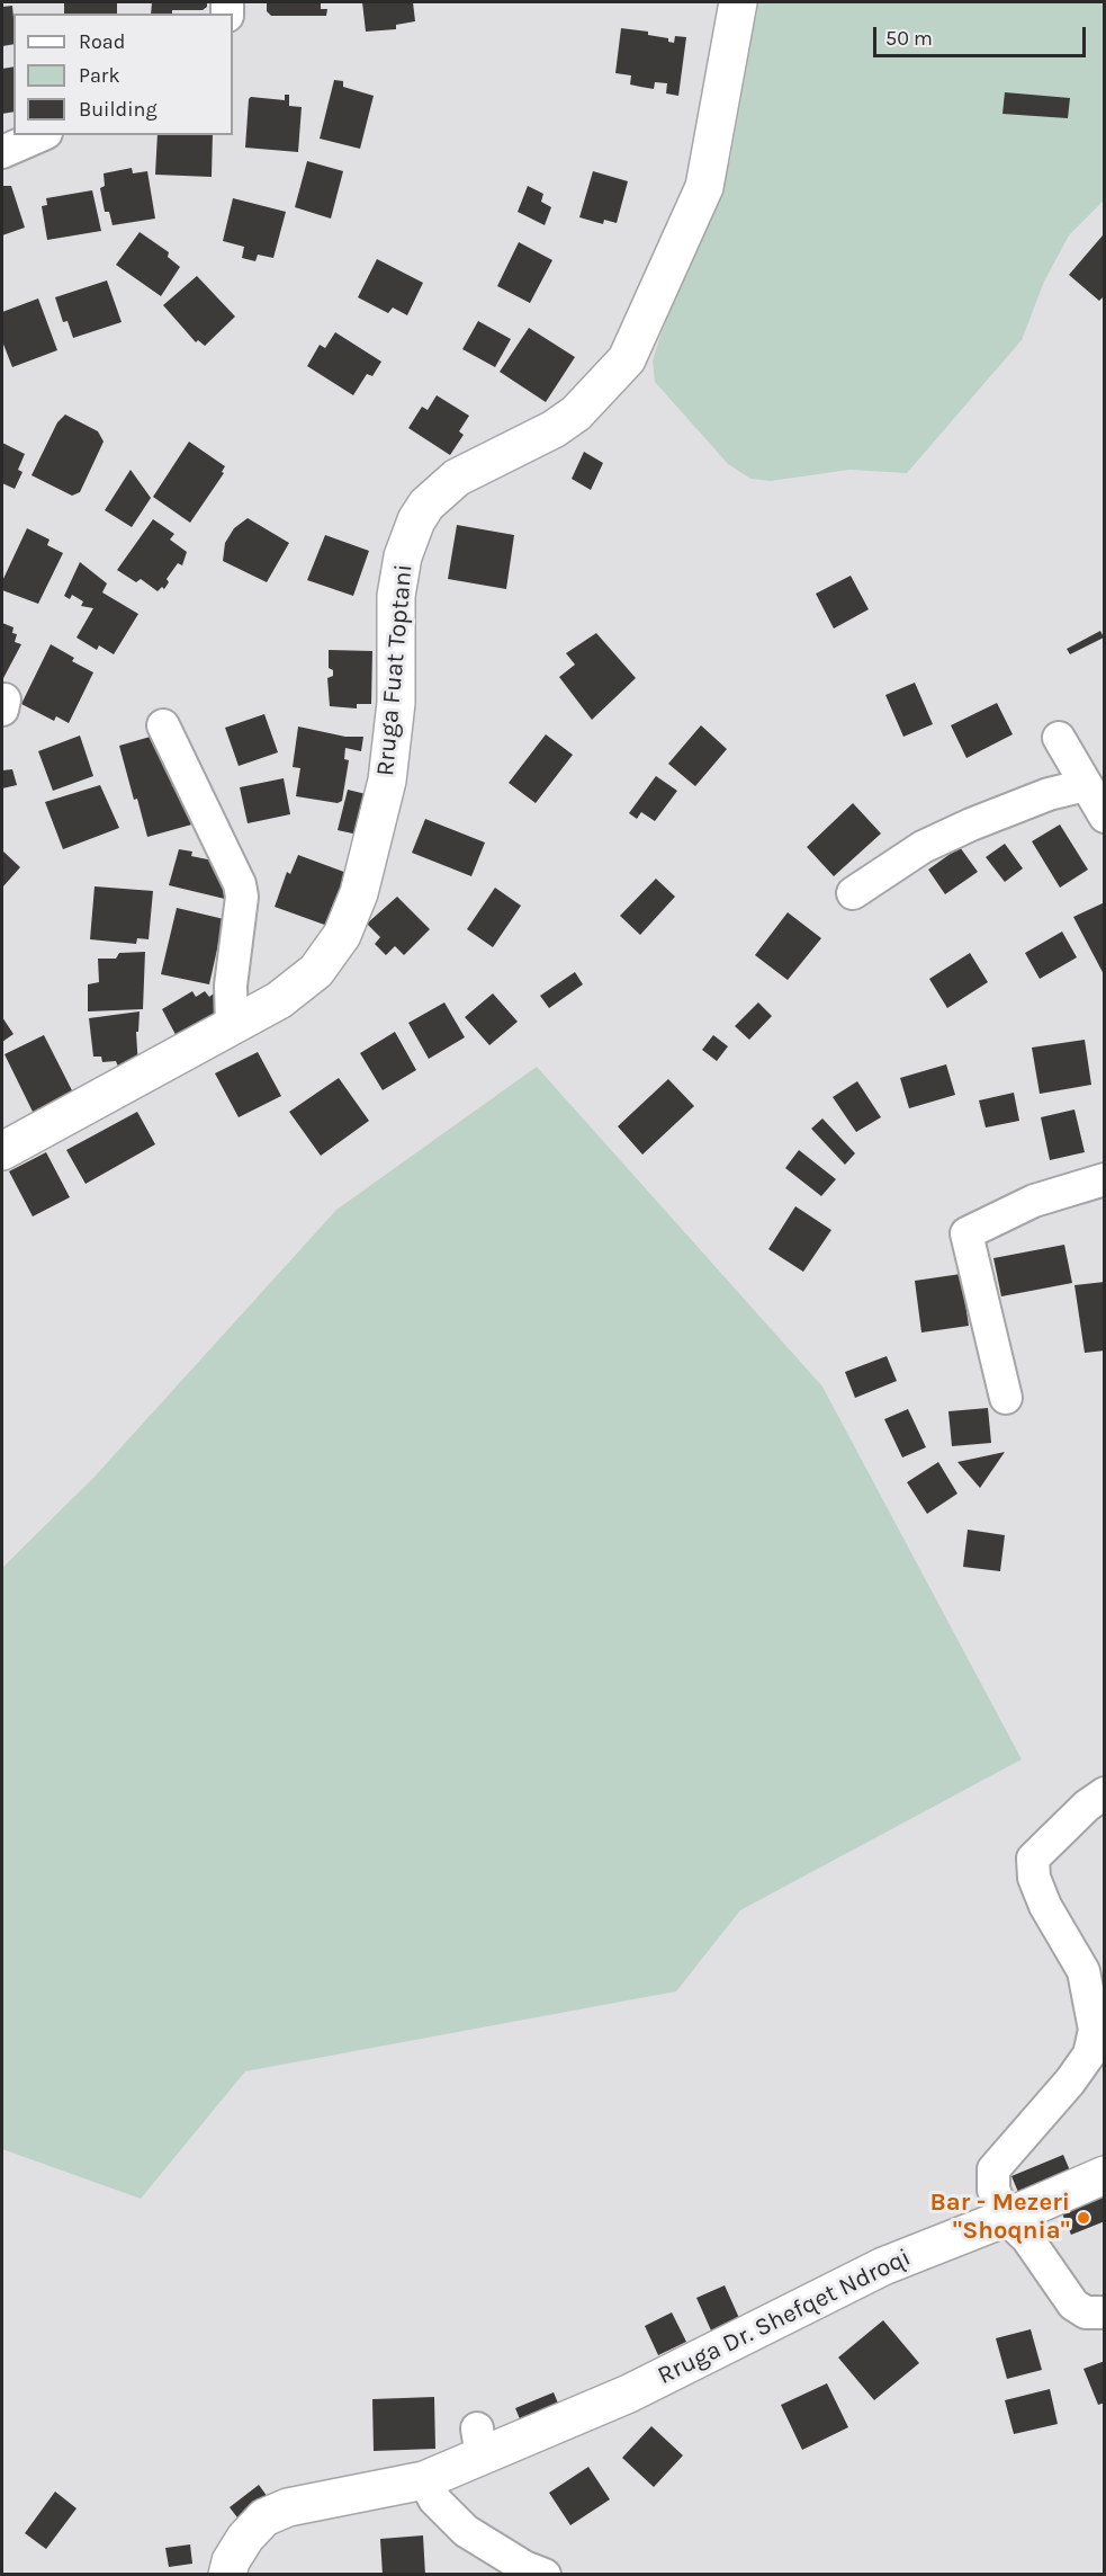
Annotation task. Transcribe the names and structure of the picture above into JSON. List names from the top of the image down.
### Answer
{
  "streets": {
    "street": ["Rruga Fuat Toptani", "Rruga Dr. Shefqet Ndroqi"]
  },
  "places": ["Bar - Mezeri \"Shoqnia\""],
  "legend": ["Road", "Park", "Building"],
  "scale_bar": "50 m"
}
